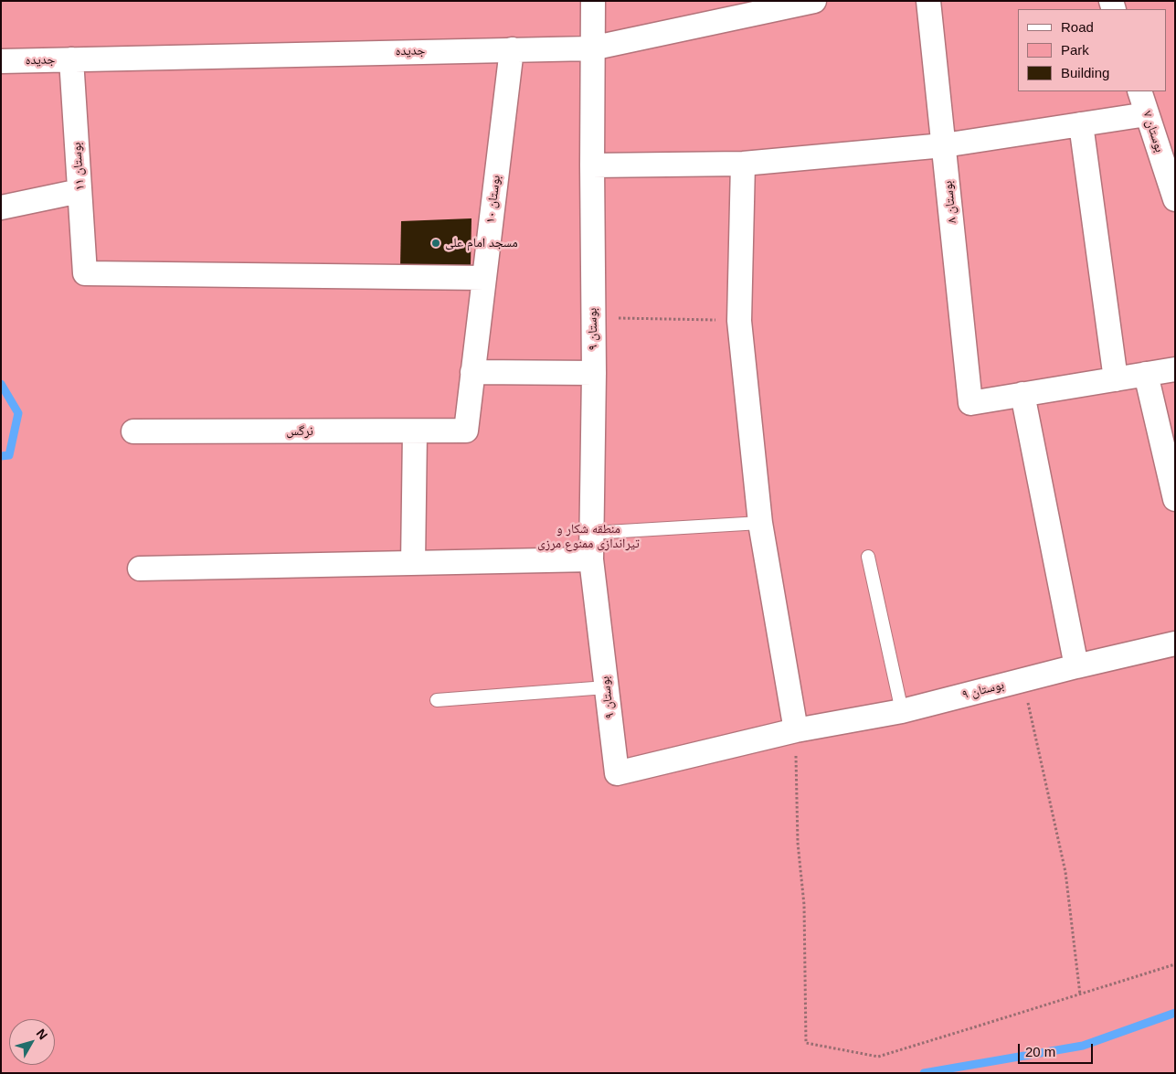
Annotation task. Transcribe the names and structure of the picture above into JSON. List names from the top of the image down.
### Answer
{
  "streets": {
    "street": [
      "جدیده",
      "بوستان ۷",
      "بوستان ۱۱",
      "بوستان ۱۰",
      "بوستان ۸",
      "بوستان ۹",
      "نرگس"
    ]
  },
  "crossings": [
    ["جدیده", "بوستان ۱۱"],
    ["جدیده", "بوستان ۱۰"],
    ["جدیده", "بوستان ۹"],
    ["بوستان ۱۱", "بوستان ۱۰"],
    ["بوستان ۱۰", "نرگس"]
  ],
  "parks": ["منطقه شکار و تیراندازی ممنوع مرزی"],
  "places": ["مسجد امام علی"],
  "legend": ["Road", "Park", "Building"],
  "scale_bar": "20 m",
  "north": "top right"
}
